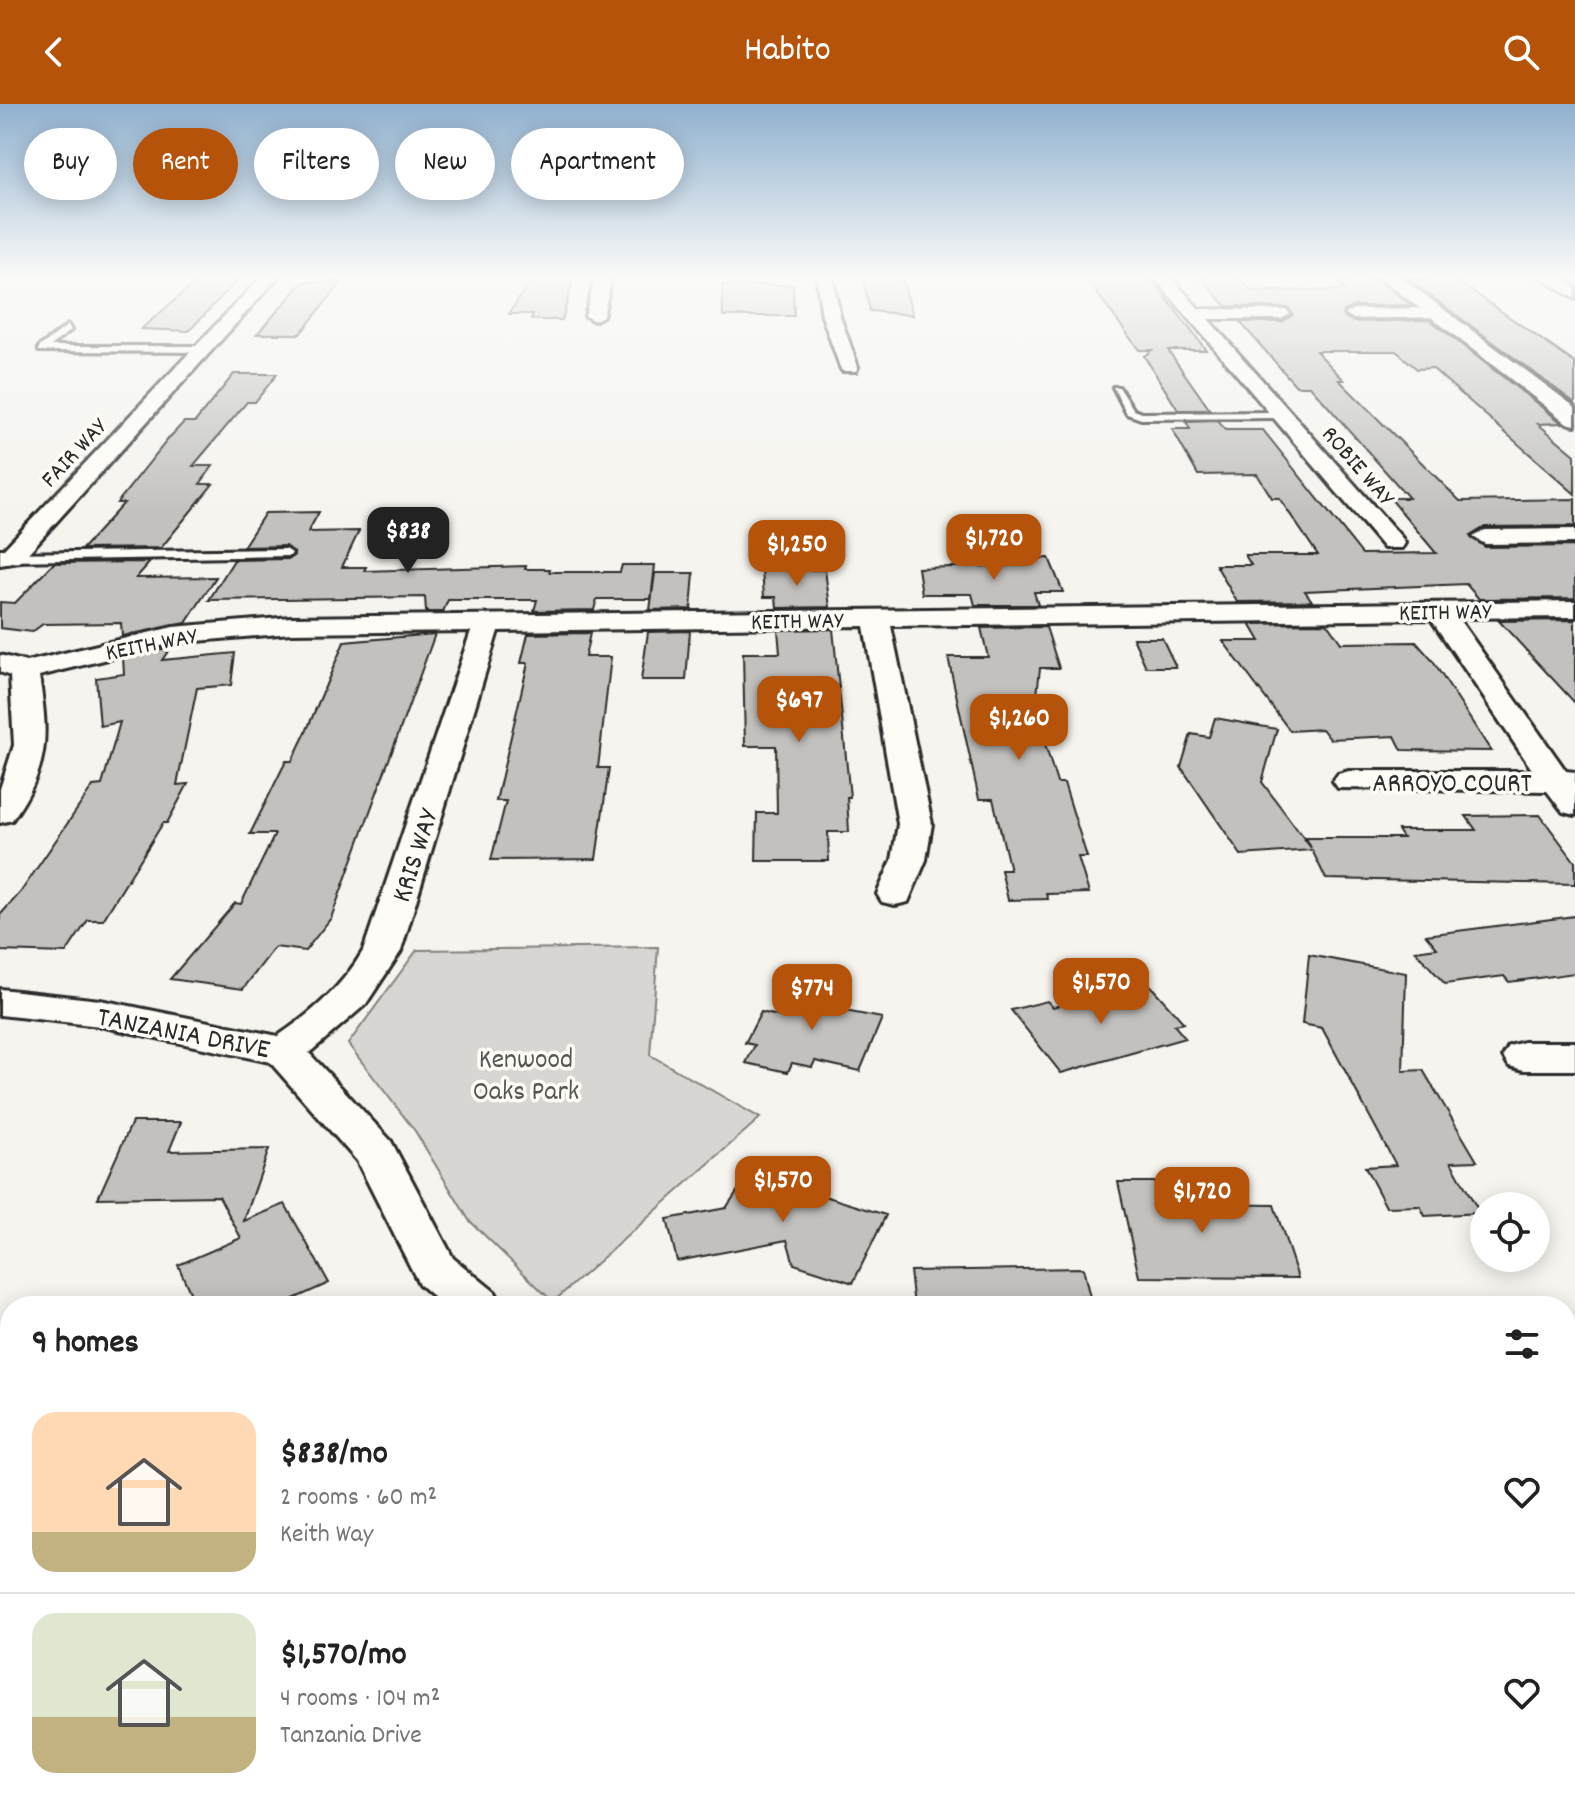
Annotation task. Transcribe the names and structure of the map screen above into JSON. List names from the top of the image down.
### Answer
{
  "streets": {
    "street": [
      "FAIR WAY",
      "ROBIE WAY",
      "KEITH WAY",
      "ARROYO COURT",
      "KRIS WAY",
      "TANZANIA DRIVE"
    ]
  },
  "crossings": [
    ["KEITH WAY", "KRIS WAY"],
    ["KRIS WAY", "TANZANIA DRIVE"]
  ],
  "parks": ["Kenwood Oaks Park"],
  "page": {
    "header": "Habito",
    "chip": [
      "Buy",
      "Rent",
      "Filters",
      "New",
      "Apartment"
    ],
    "price": [
      "$838",
      "$1,720",
      "$1,250",
      "$697",
      "$1,260",
      "$1,570",
      "$774",
      "$1,570",
      "$1,720"
    ],
    "heading": "9 homes",
    "list": [
      {
        "name": "$838/mo",
        "note": "2 rooms · 60 m² · Keith Way"
      },
      {
        "name": "$1,570/mo",
        "note": "4 rooms · 104 m² · Tanzania Drive"
      }
    ]
  }
}
